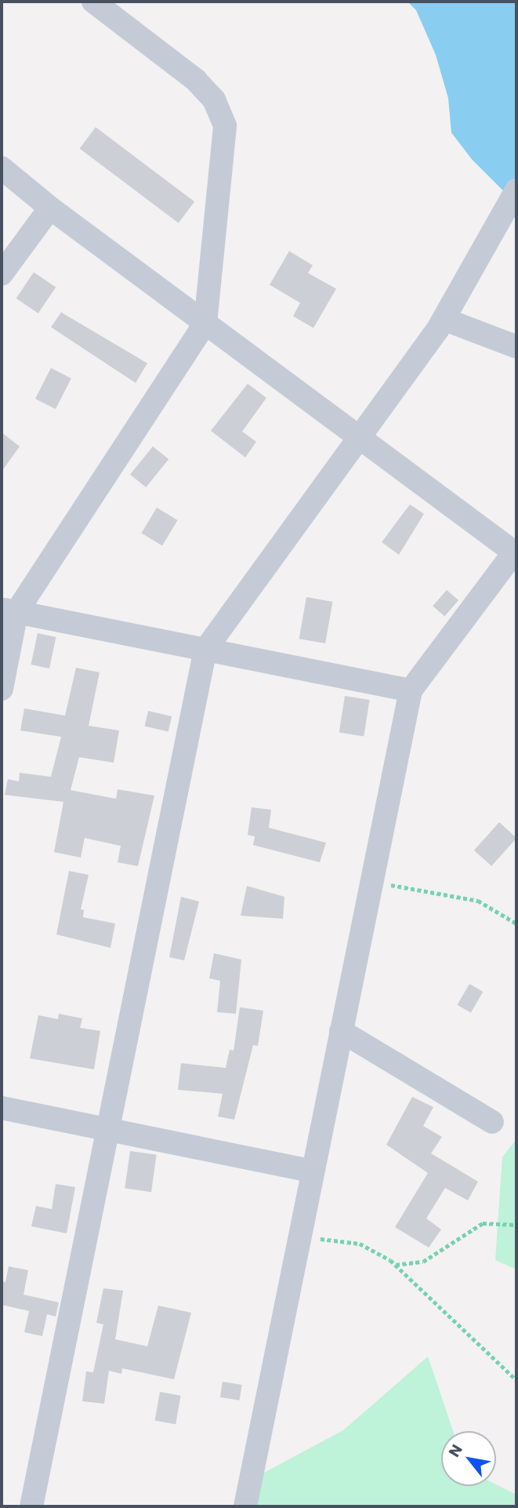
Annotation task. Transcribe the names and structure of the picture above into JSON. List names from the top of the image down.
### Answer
{
  "north": "top left"
}
